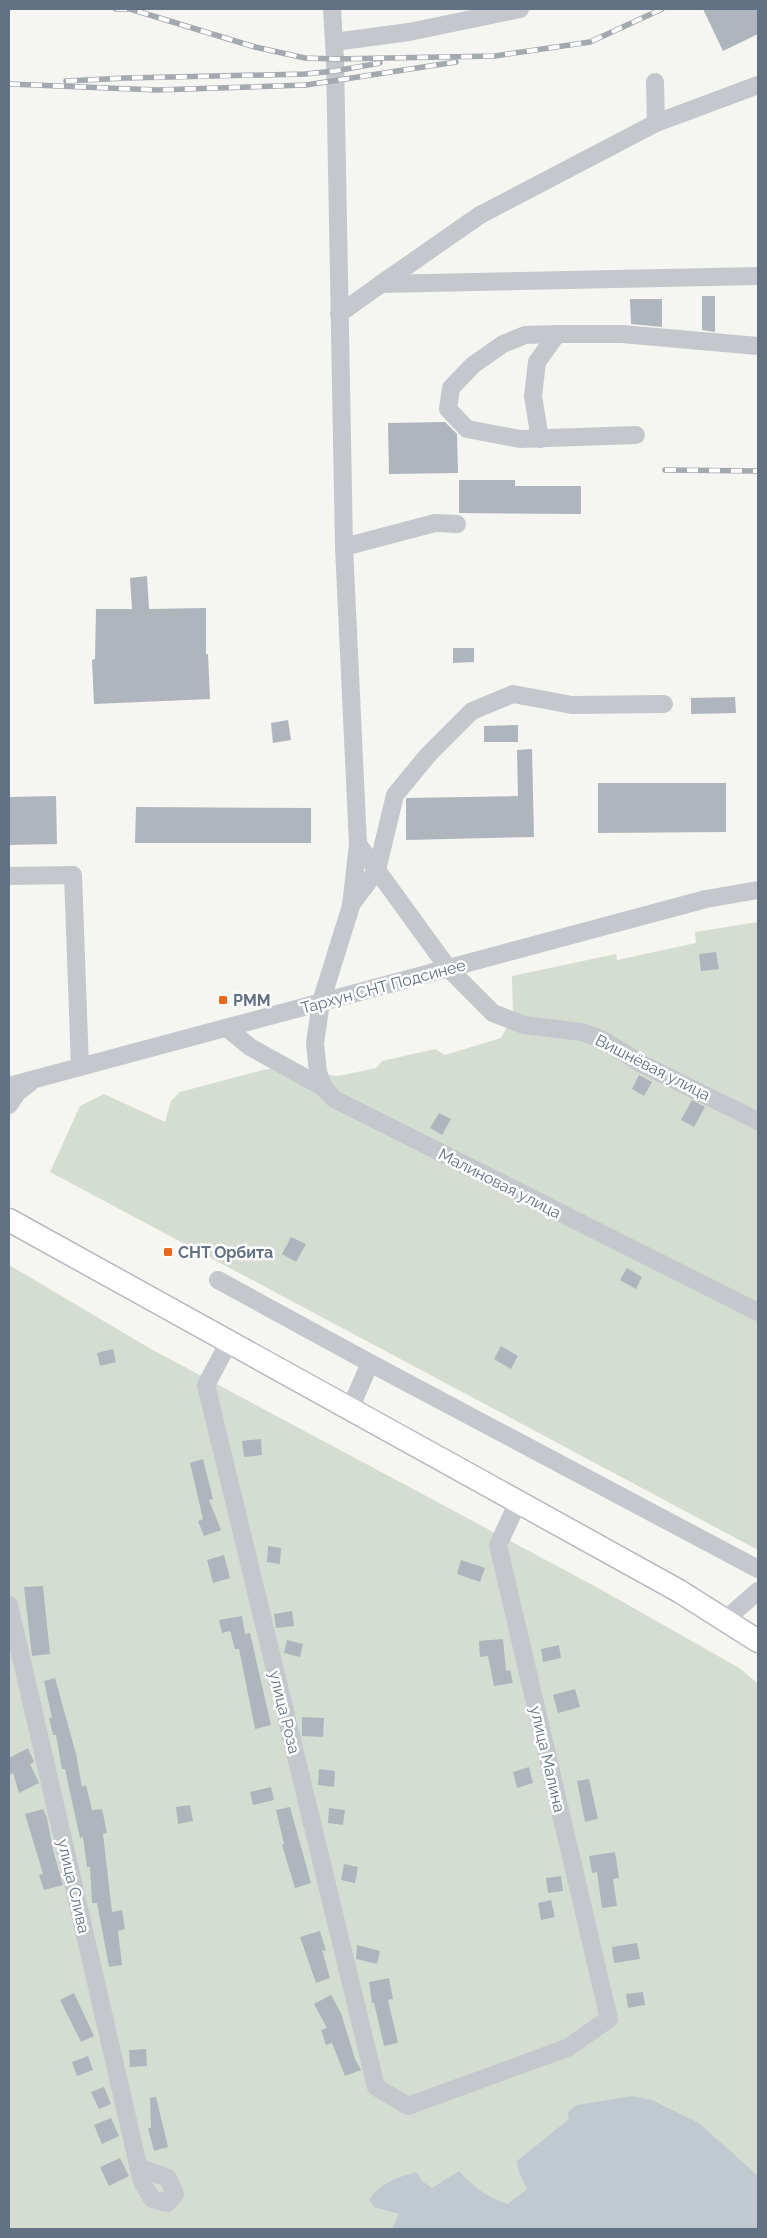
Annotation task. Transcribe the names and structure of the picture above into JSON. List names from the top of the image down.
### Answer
{
  "streets": {
    "street": [
      "Тархун СНТ Подсинее",
      "Вишнёвая улица",
      "Малиновая улица",
      "улица Роза",
      "улица Малина",
      "улица Слива"
    ]
  },
  "crossings": [
    ["Тархун СНТ Подсинее", "Вишнёвая улица"],
    ["Тархун СНТ Подсинее", "Малиновая улица"],
    ["улица Роза", "улица Малина"]
  ],
  "places": {
    "transit": ["РММ", "СНТ Орбита"]
  }
}
